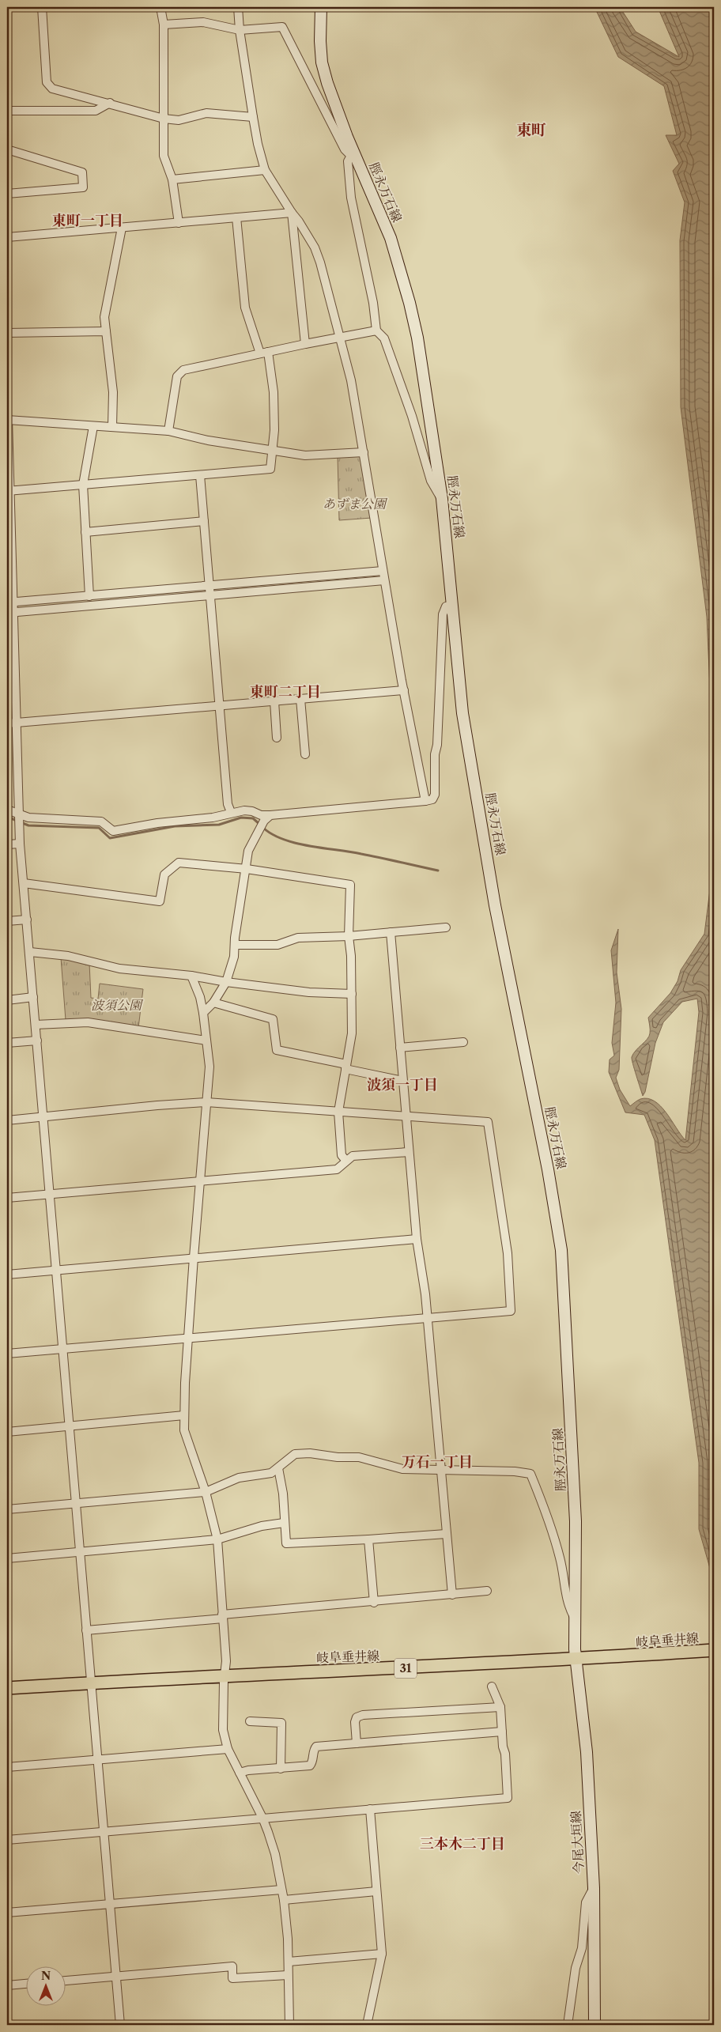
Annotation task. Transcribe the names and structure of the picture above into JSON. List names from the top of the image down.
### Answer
{
  "streets": {
    "main road": [
      "脛永万石線",
      "岐阜垂井線",
      "31",
      "今尾大垣線"
    ]
  },
  "crossings": [
    ["脛永万石線", "岐阜垂井線"],
    ["脛永万石線", "今尾大垣線"],
    ["岐阜垂井線", "今尾大垣線"]
  ],
  "districts": [
    "東町",
    "東町一丁目",
    "東町二丁目",
    "波須一丁目",
    "万石一丁目",
    "三本木二丁目"
  ],
  "parks": ["あずま公園", "波須公園"],
  "north": "top"
}
